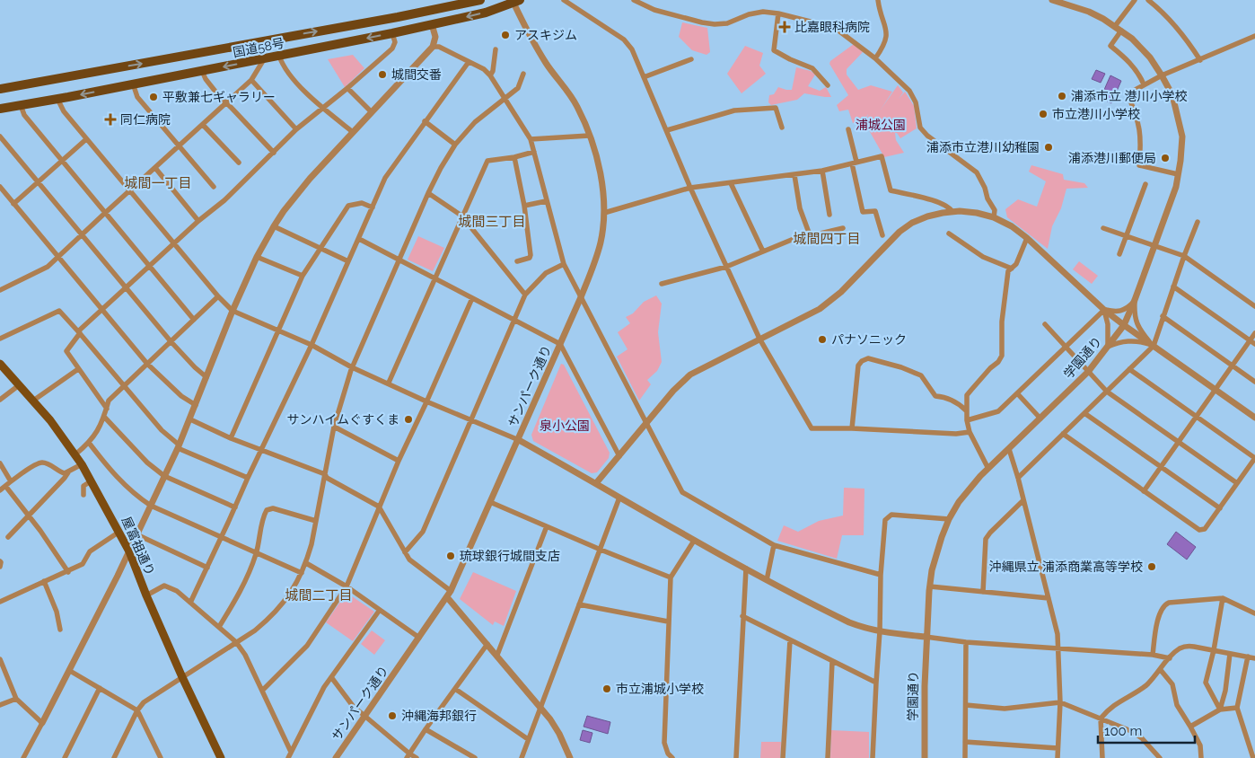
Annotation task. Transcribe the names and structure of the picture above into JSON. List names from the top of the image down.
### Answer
{
  "streets": {
    "highway": ["国道58号"],
    "main road": ["屋富祖通り"],
    "street": ["学園通り", "サンパーク通り"]
  },
  "crossings": [
    ["国道58号", "サンパーク通り"]
  ],
  "districts": [
    "城間一丁目",
    "城間三丁目",
    "城間四丁目",
    "城間二丁目"
  ],
  "parks": ["浦城公園", "泉小公園"],
  "places": {
    "health": ["比嘉眼科病院", "同仁病院"],
    "other": [
      "アスキジム",
      "城間交番",
      "浦添市立 港川小学校",
      "平敷兼七ギャラリー",
      "市立港川小学校",
      "浦添市立港川幼稚園",
      "浦添港川郵便局",
      "パナソニック",
      "サンハイムぐすくま",
      "琉球銀行城間支店",
      "沖縄県立 浦添商業高等学校",
      "市立浦城小学校",
      "沖縄海邦銀行"
    ]
  },
  "scale_bar": "100 m"
}
